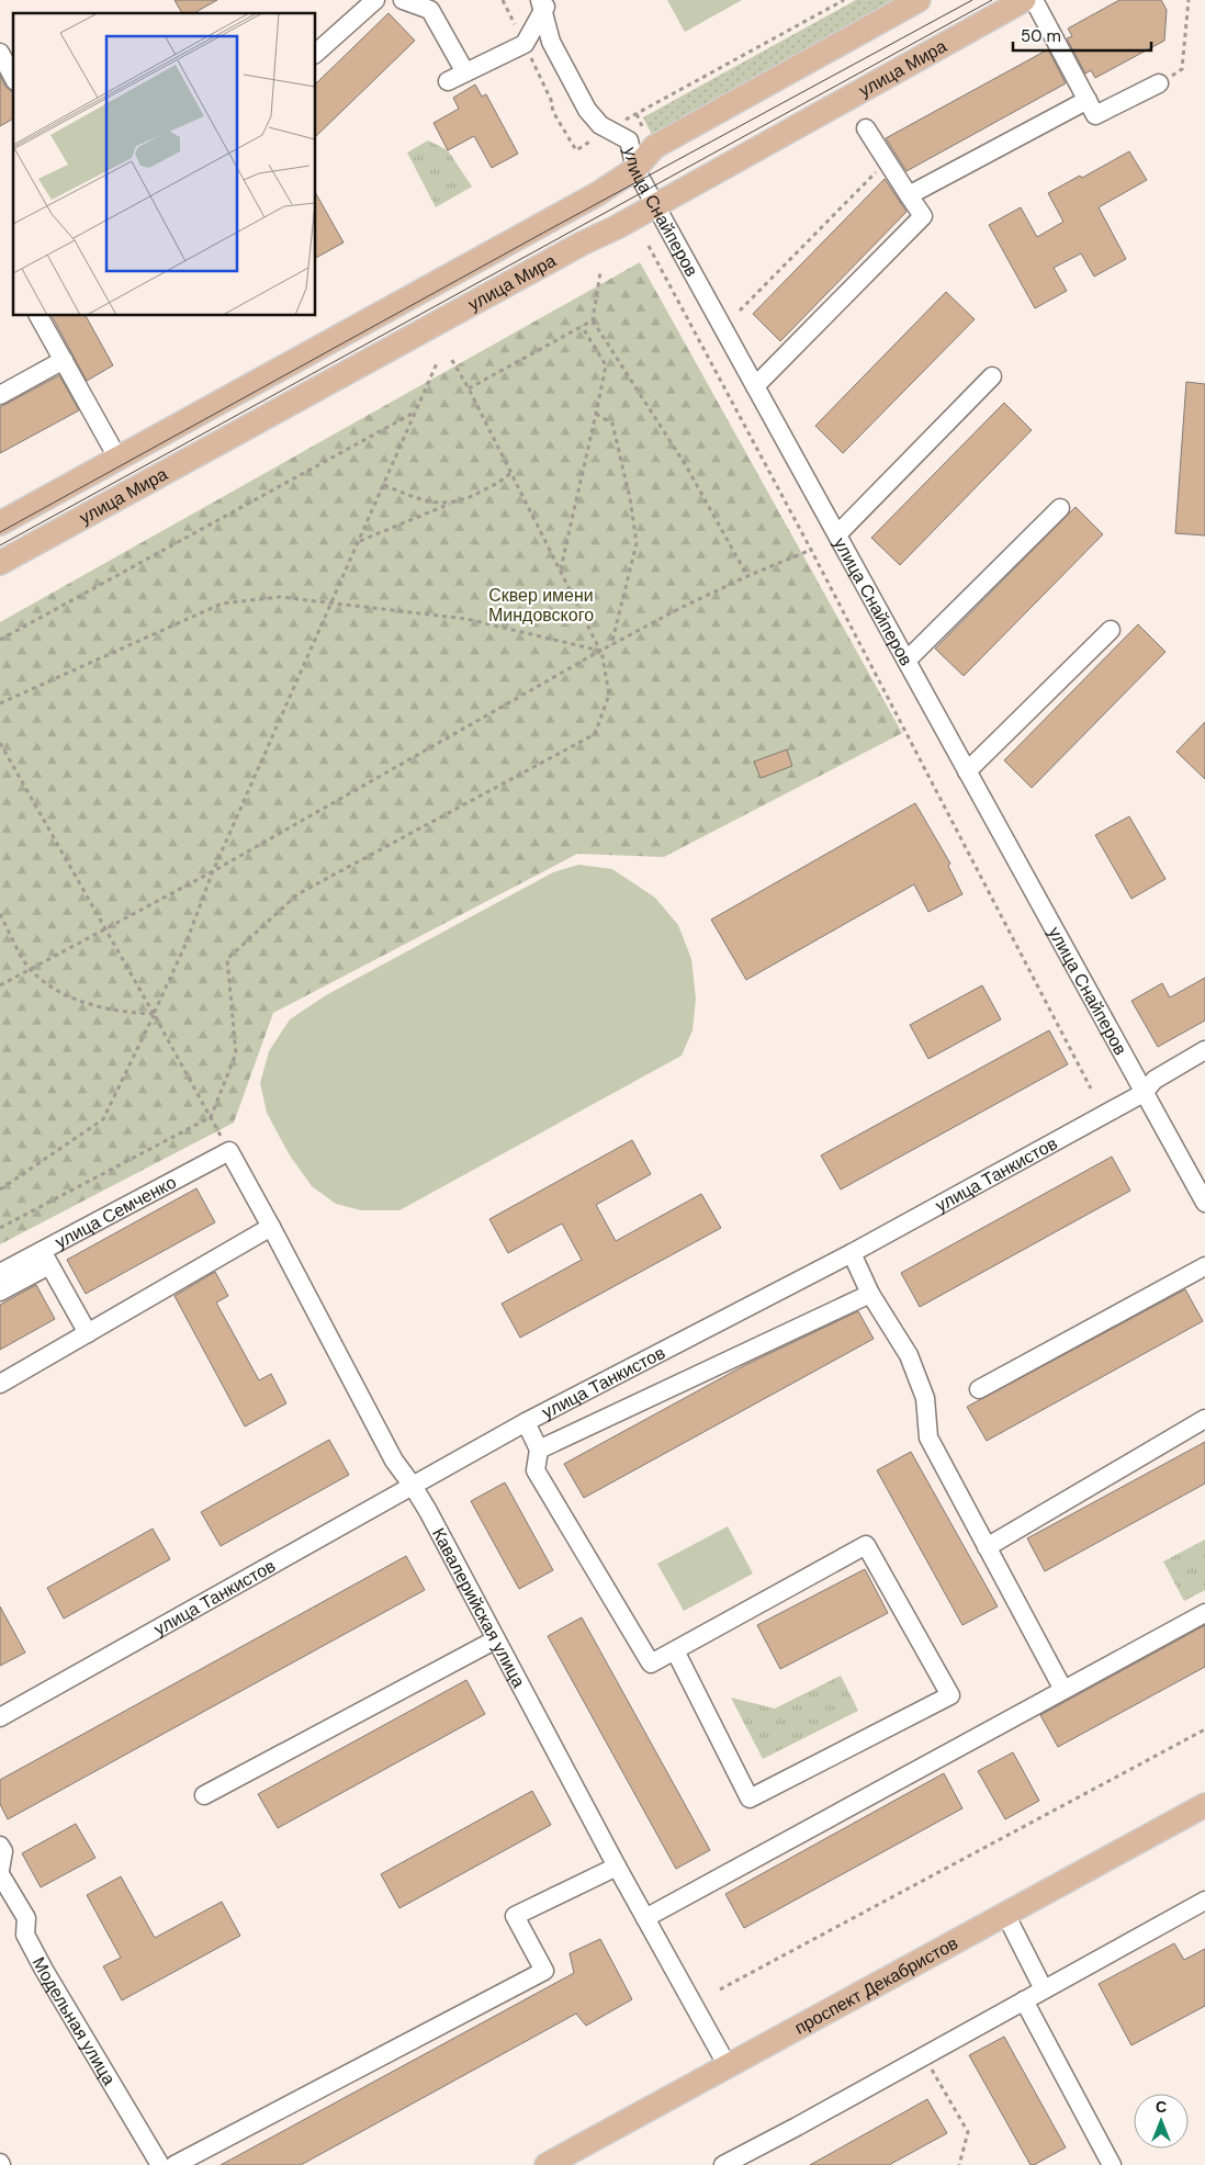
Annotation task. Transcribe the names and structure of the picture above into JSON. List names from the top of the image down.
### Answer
{
  "streets": {
    "main road": ["улица Мира", "проспект Декабристов"],
    "street": [
      "улица Снайперов",
      "улица Танкистов",
      "улица Семченко",
      "Кавалерийская улица",
      "Модельная улица"
    ]
  },
  "crossings": [
    ["улица Мира", "улица Снайперов"],
    ["улица Снайперов", "улица Танкистов"],
    ["улица Танкистов", "Кавалерийская улица"],
    ["улица Семченко", "Кавалерийская улица"],
    ["Кавалерийская улица", "проспект Декабристов"]
  ],
  "parks": ["Сквер имени Миндовского"],
  "scale_bar": "50 m",
  "north": "top"
}
